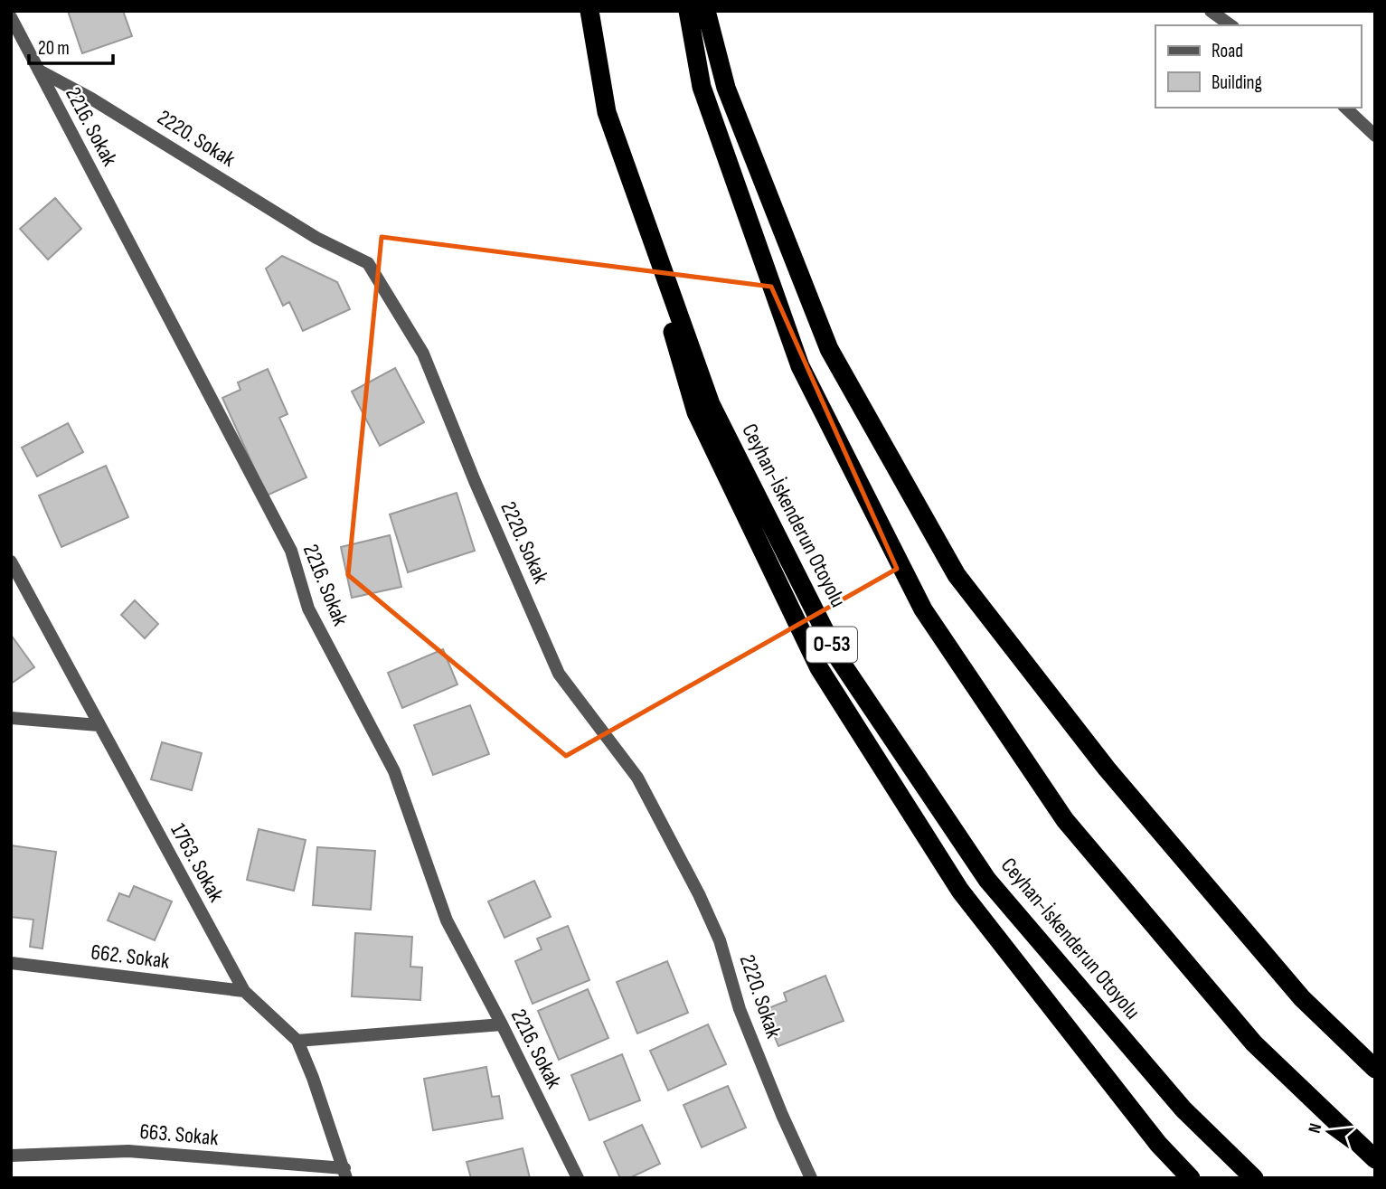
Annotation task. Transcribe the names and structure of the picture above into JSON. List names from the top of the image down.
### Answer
{
  "streets": {
    "highway": ["Ceyhan-İskenderun Otoyolu", "O-53"],
    "street": [
      "2216. Sokak",
      "2220. Sokak",
      "1763. Sokak",
      "662. Sokak",
      "663. Sokak"
    ]
  },
  "crossings": [
    ["2216. Sokak", "2220. Sokak"],
    ["1763. Sokak", "662. Sokak"],
    ["1763. Sokak", "663. Sokak"]
  ],
  "legend": ["Road", "Building"],
  "scale_bar": "20 m",
  "north": "left"
}
